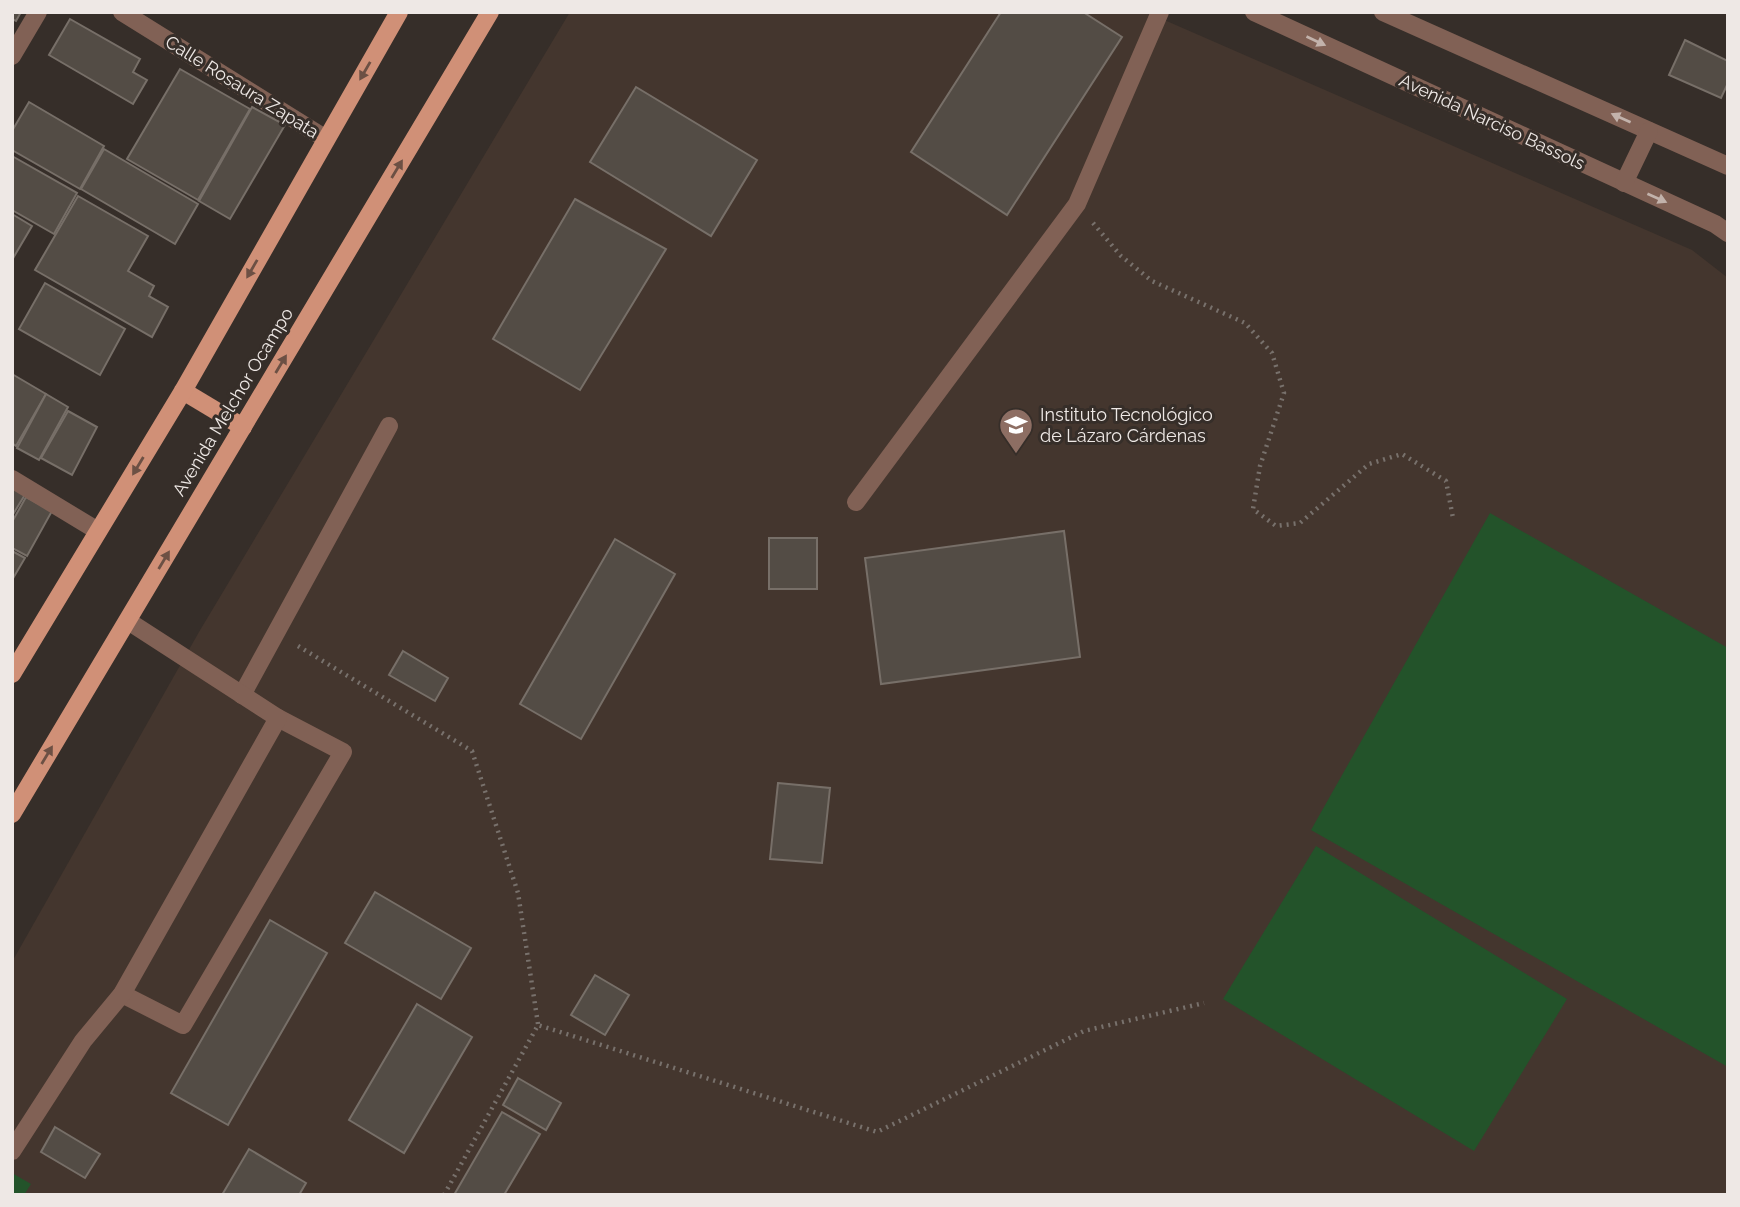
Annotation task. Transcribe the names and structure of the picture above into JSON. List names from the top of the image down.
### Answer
{
  "streets": {
    "main road": ["Avenida Melchor Ocampo"],
    "street": ["Calle Rosaura Zapata", "Avenida Narciso Bassols"]
  },
  "places": {
    "school or university": ["Instituto Tecnológico de Lázaro Cárdenas"]
  }
}
